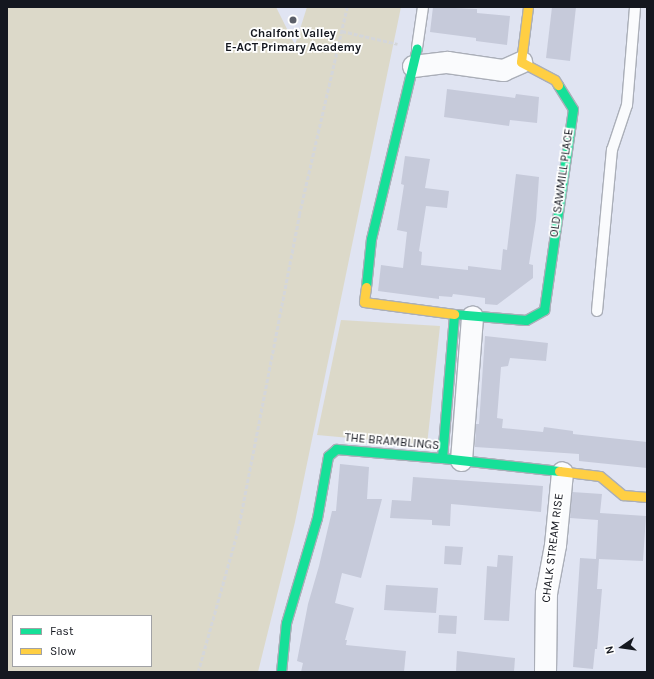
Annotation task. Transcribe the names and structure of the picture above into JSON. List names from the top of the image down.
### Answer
{
  "streets": {
    "street": ["OLD SAWMILL PLACE", "THE BRAMBLINGS", "CHALK STREAM RISE"]
  },
  "crossings": [
    ["THE BRAMBLINGS", "CHALK STREAM RISE"]
  ],
  "places": ["Chalfont Valley E-ACT Primary Academy"],
  "legend": ["Fast", "Slow"],
  "north": "left"
}
